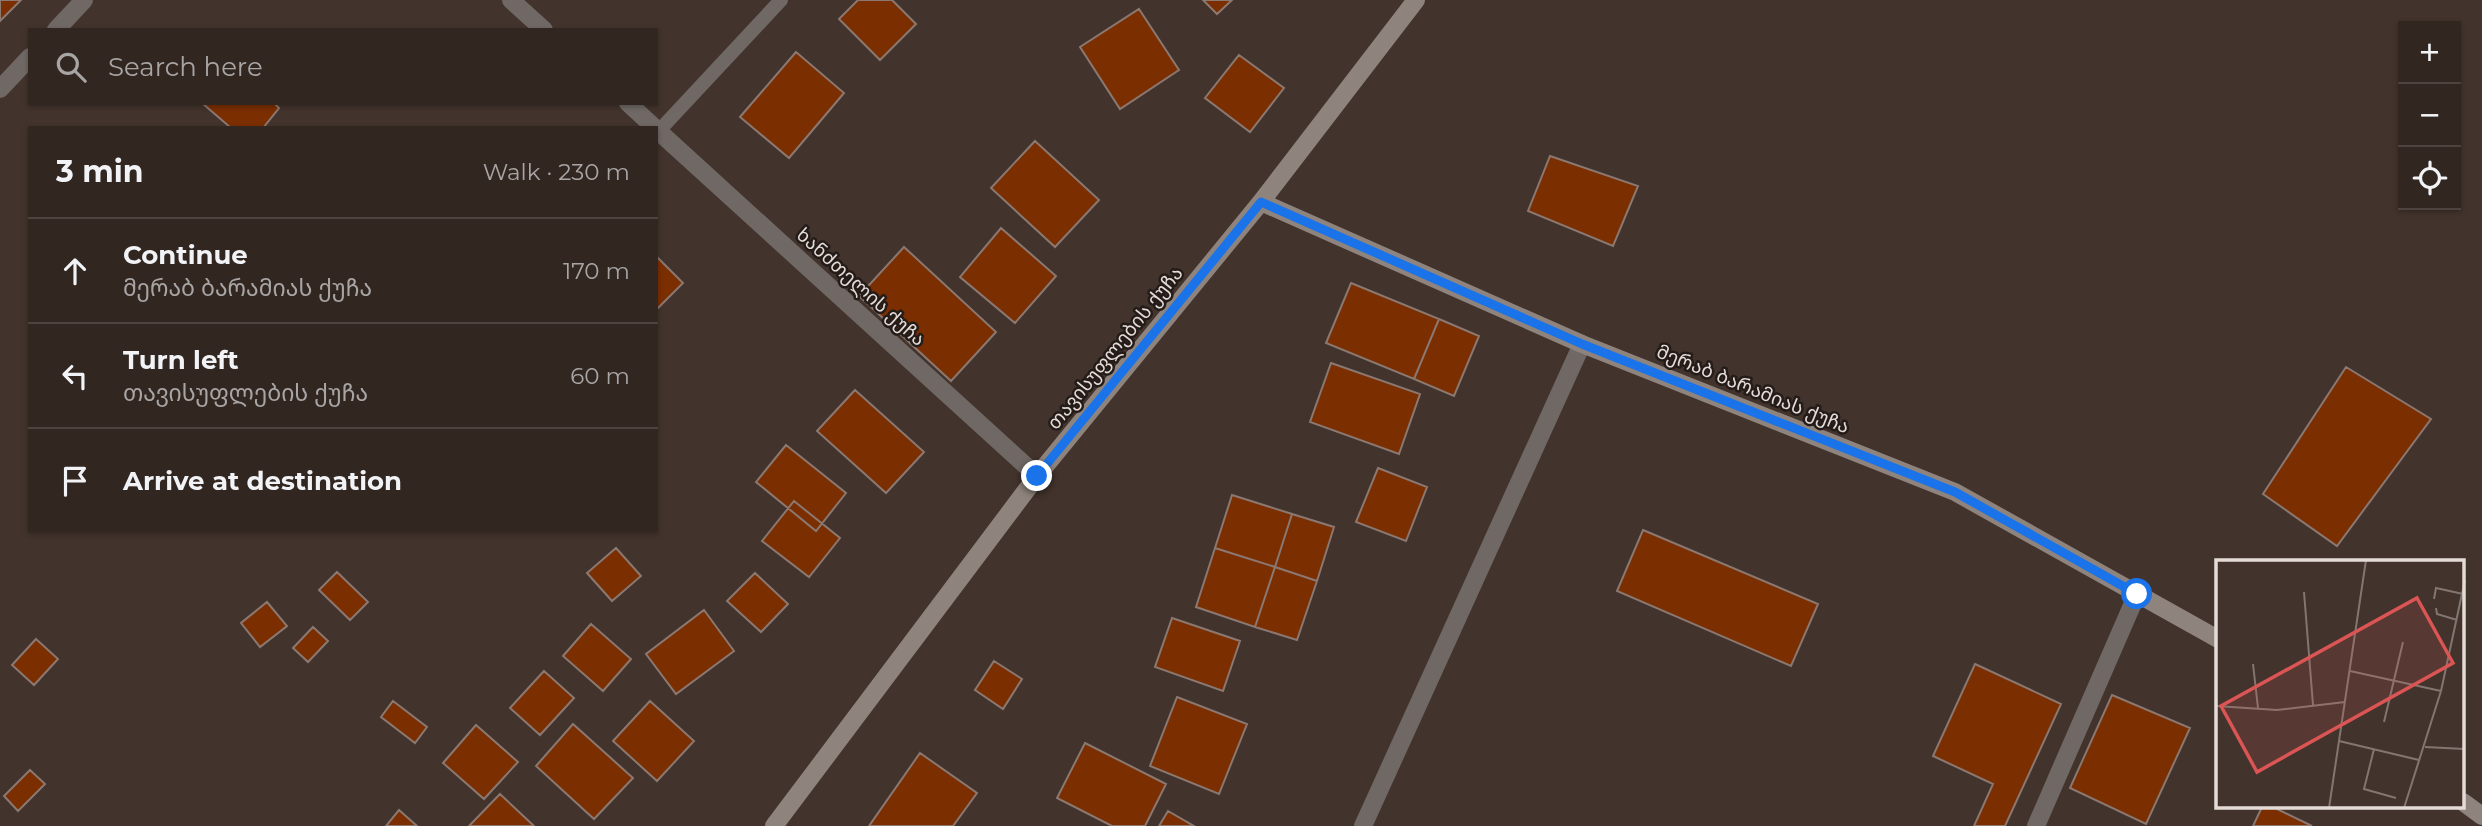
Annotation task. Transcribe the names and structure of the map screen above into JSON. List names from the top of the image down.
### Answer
{
  "streets": {
    "main road": ["თავისუფლების ქუჩა", "მერაბ ბარამიას ქუჩა"],
    "street": ["ხანძთელის ქუჩა"]
  },
  "crossings": [
    ["ხანძთელის ქუჩა", "თავისუფლების ქუჩა"],
    ["თავისუფლების ქუჩა", "მერაბ ბარამიას ქუჩა"]
  ],
  "page": {
    "map_buttons": ["+", "−"],
    "search": "Search here",
    "heading": ["3 min", "Walk · 230 m"],
    "list": [
      ["Continue", "მერაბ ბარამიას ქუჩა", "170 m"],
      ["Turn left", "თავისუფლების ქუჩა", "60 m"],
      "Arrive at destination"
    ]
  }
}
